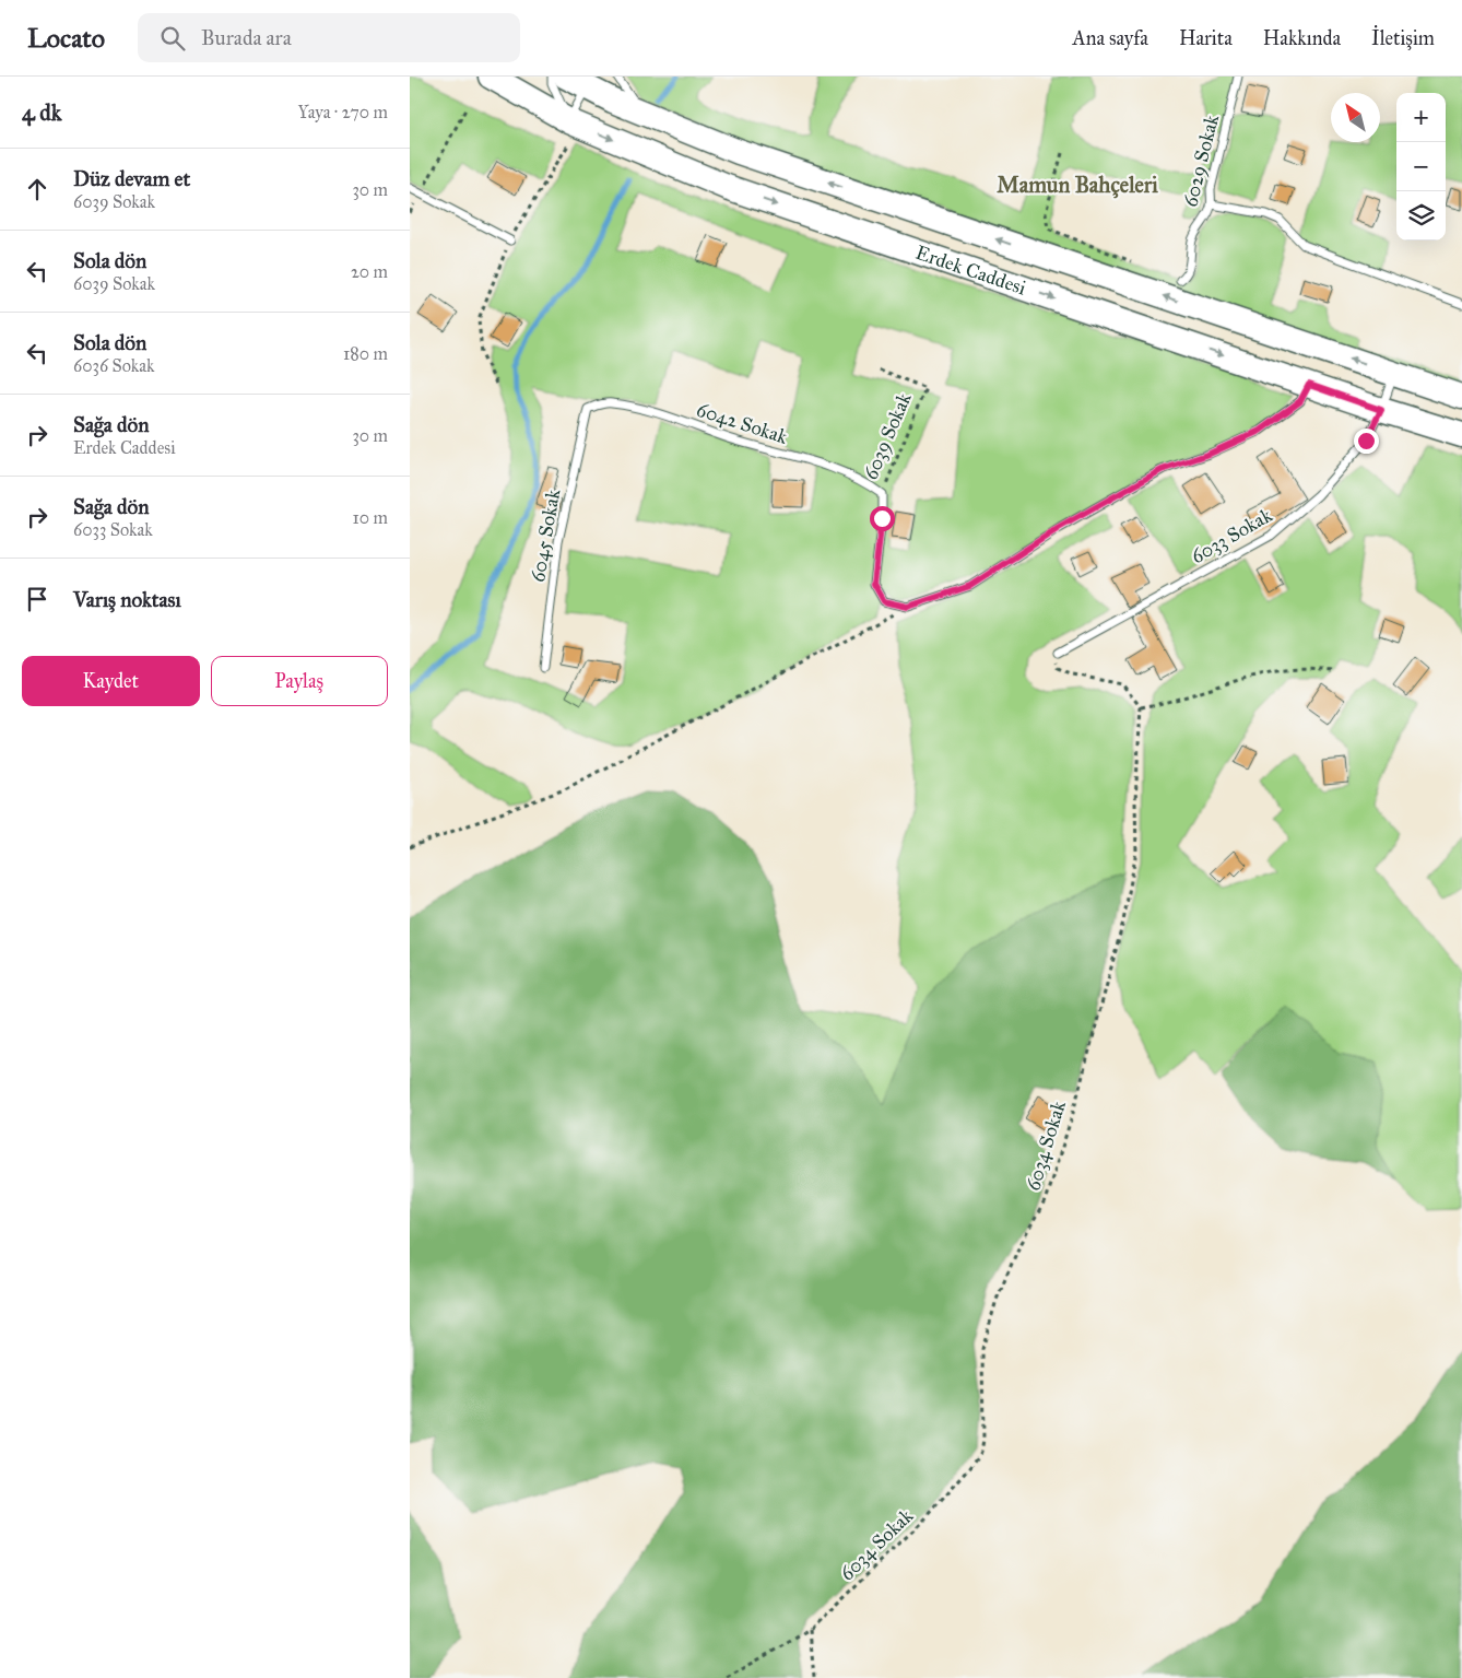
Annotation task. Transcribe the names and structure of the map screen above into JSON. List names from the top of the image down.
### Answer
{
  "streets": {
    "main road": ["Erdek Caddesi"],
    "lane": [
      "6029 Sokak",
      "6042 Sokak",
      "6039 Sokak",
      "6045 Sokak",
      "6033 Sokak"
    ],
    "path": ["6034 Sokak"]
  },
  "crossings": [
    ["Erdek Caddesi", "6033 Sokak"],
    ["6042 Sokak", "6039 Sokak"],
    ["6042 Sokak", "6045 Sokak"]
  ],
  "districts": ["Mamun Bahçeleri"],
  "north": "top left",
  "page": {
    "header": "Locato",
    "search": "Burada ara",
    "nav": [
      "Ana sayfa",
      "Harita",
      "Hakkında",
      "İletişim"
    ],
    "heading": ["4 dk", "Yaya · 270 m"],
    "map_buttons": ["+", "−"],
    "list": [
      ["Düz devam et", "6039 Sokak", "30 m"],
      ["Sola dön", "6039 Sokak", "20 m"],
      ["Sola dön", "6036 Sokak", "180 m"],
      ["Sağa dön", "Erdek Caddesi", "30 m"],
      ["Sağa dön", "6033 Sokak", "10 m"],
      "Varış noktası"
    ],
    "buttons": ["Kaydet", "Paylaş"]
  }
}
